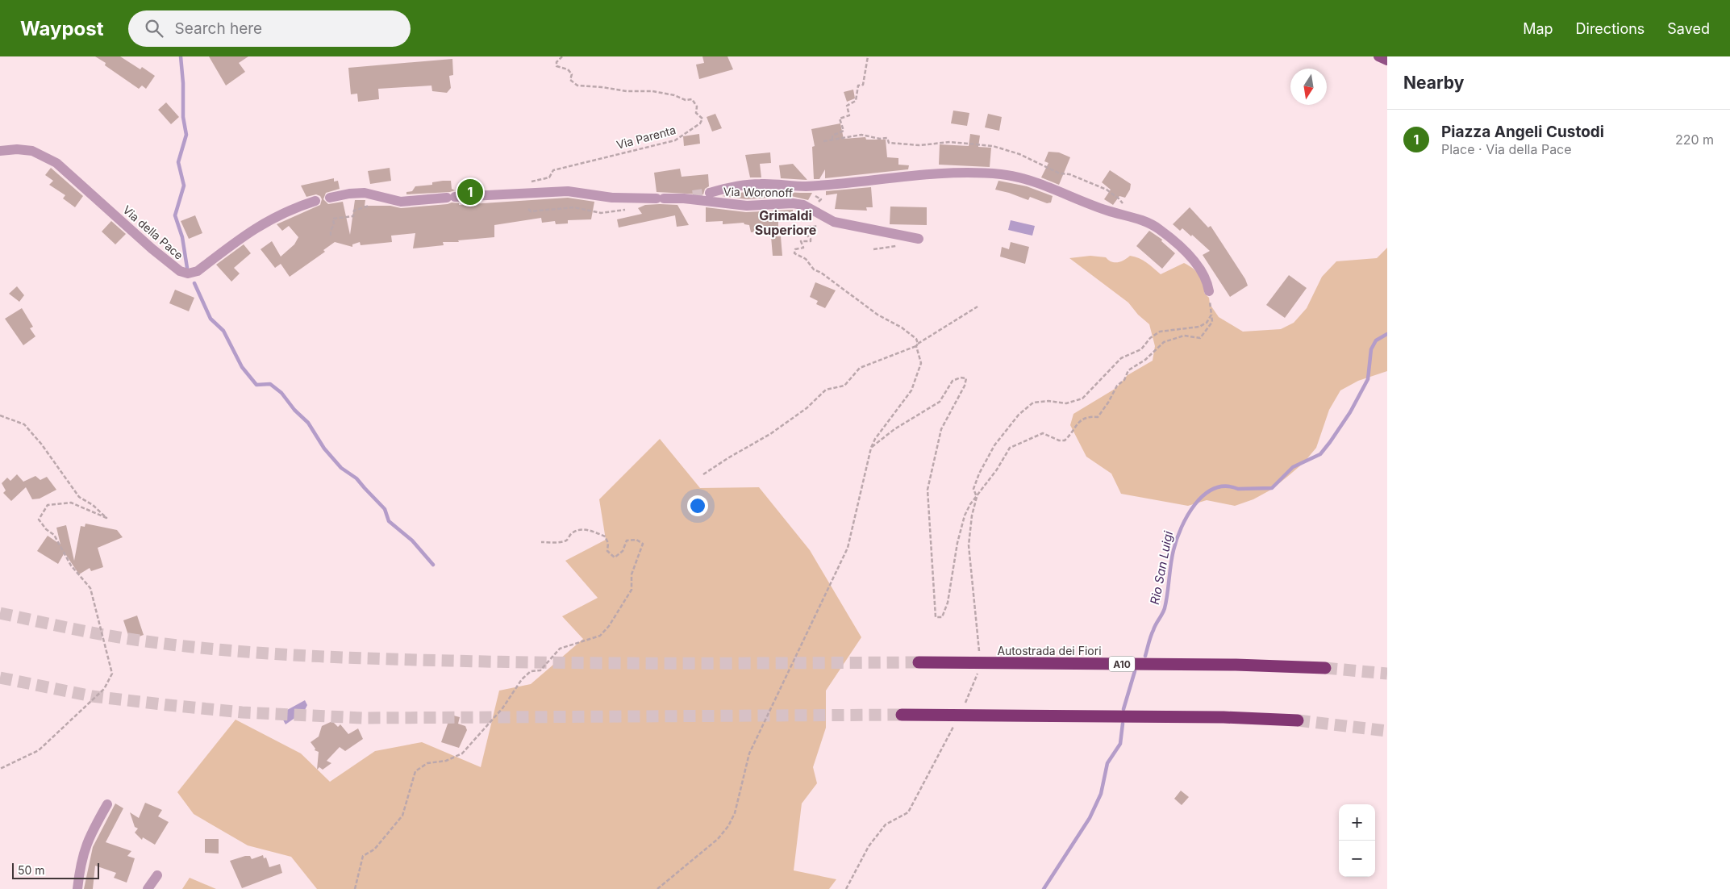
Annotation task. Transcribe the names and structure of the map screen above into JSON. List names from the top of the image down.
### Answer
{
  "streets": {
    "highway": ["Autostrada dei Fiori", "A10"],
    "street": ["Via Woronoff", "Via della Pace"],
    "path": ["Via Parenta"]
  },
  "districts": ["Grimaldi Superiore"],
  "water": ["Rio San Luigi"],
  "scale_bar": "50 m",
  "north": "bottom",
  "page": {
    "header": "Waypost",
    "search": "Search here",
    "nav": ["Map", "Directions", "Saved"],
    "heading": "Nearby",
    "list": [
      {
        "mark": "1",
        "name": "Piazza Angeli Custodi",
        "note": "Place · Via della Pace",
        "value": "220 m"
      }
    ],
    "pins": "1",
    "map_buttons": ["+", "−"],
    "scale": "50 m"
  }
}
